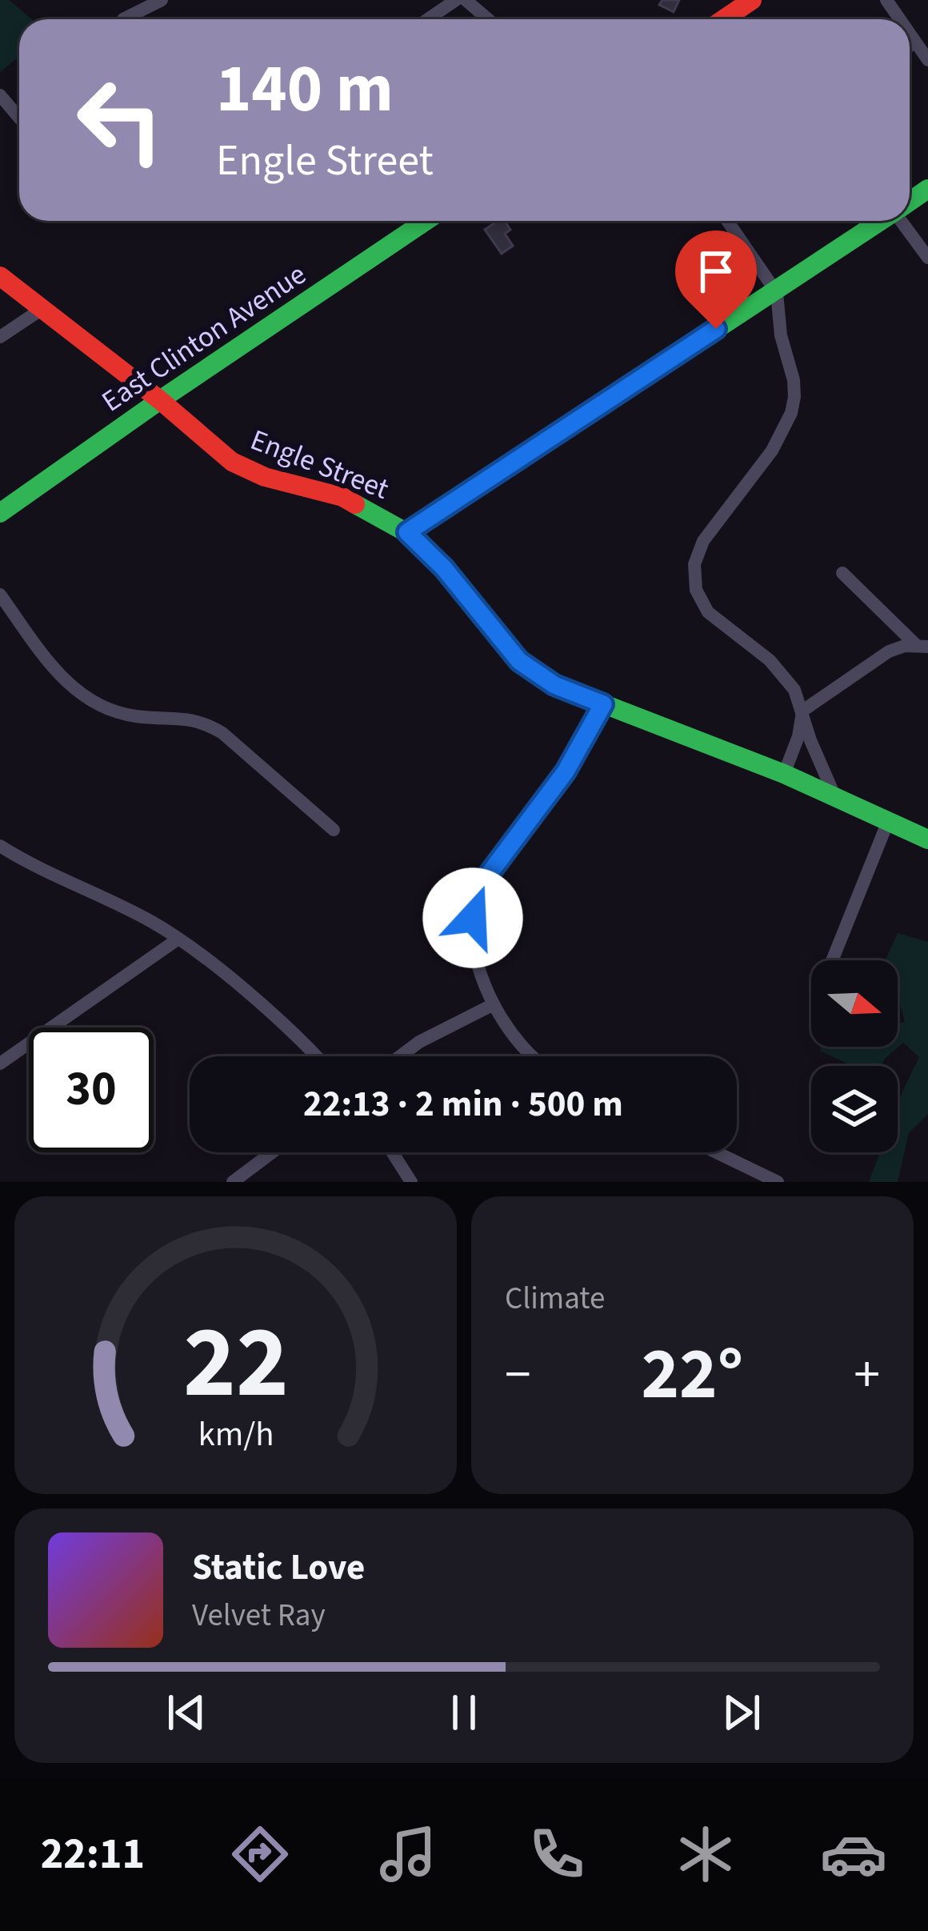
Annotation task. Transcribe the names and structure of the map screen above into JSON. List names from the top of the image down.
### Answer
{
  "streets": {
    "street": ["East Clinton Avenue", "Engle Street"]
  },
  "crossings": [
    ["East Clinton Avenue", "Engle Street"]
  ],
  "north": "right",
  "page": {
    "turn": ["140 m", "Engle Street"],
    "limit": "30",
    "trip": "22:13 · 2 min · 500 m",
    "tile": "Climate",
    "heat": ["−", "22°", "+"],
    "song": ["Static Love", "Velvet Ray"],
    "tabs": "22:11",
    "gauge": ["22", "km/h"]
  }
}
